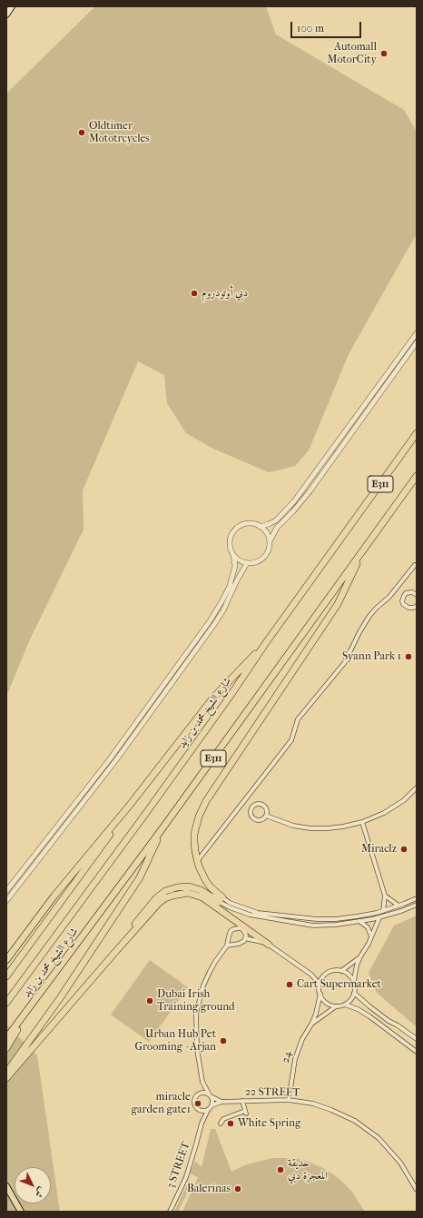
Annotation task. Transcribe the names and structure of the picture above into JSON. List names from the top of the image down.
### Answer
{
  "streets": {
    "highway": ["E311", "شارع الشيخ محمد بن زايد"],
    "street": ["24", "22 STREET", "3 STREET"]
  },
  "crossings": [
    ["24", "22 STREET"],
    ["22 STREET", "3 STREET"]
  ],
  "places": [
    "Automall MotorCity",
    "Oldtimer Mototrcycles",
    "دبي أوتودروم",
    "Syann Park 1",
    "Miraclz",
    "Cart Supermarket",
    "Dubai Irish Training ground",
    "Urban Hub Pet Grooming - Arjan",
    "miracle garden gate1",
    "White Spring",
    "حديقة المعجزة دبي",
    "Balerinas"
  ],
  "scale_bar": "100 m",
  "north": "bottom right"
}
